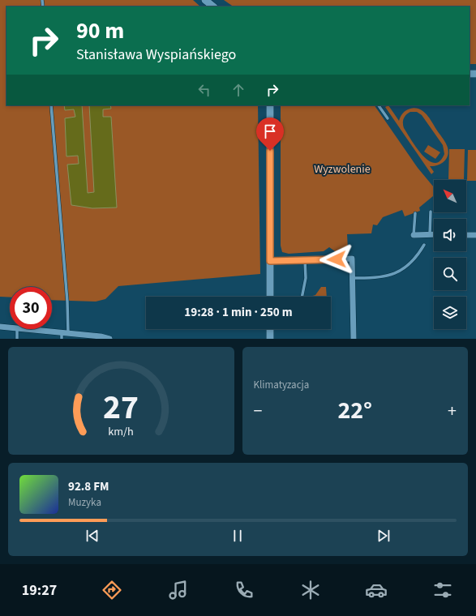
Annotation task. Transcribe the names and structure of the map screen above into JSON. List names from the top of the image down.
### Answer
{
  "parks": ["Wyzwolenie"],
  "north": "top left",
  "page": {
    "turn": ["90 m", "Stanisława Wyspiańskiego"],
    "limit": "30",
    "trip": "19:28 · 1 min · 250 m",
    "tile": "Klimatyzacja",
    "heat": ["−", "22°", "+"],
    "song": ["92.8 FM", "Muzyka"],
    "tabs": "19:27",
    "gauge": ["27", "km/h"]
  }
}
